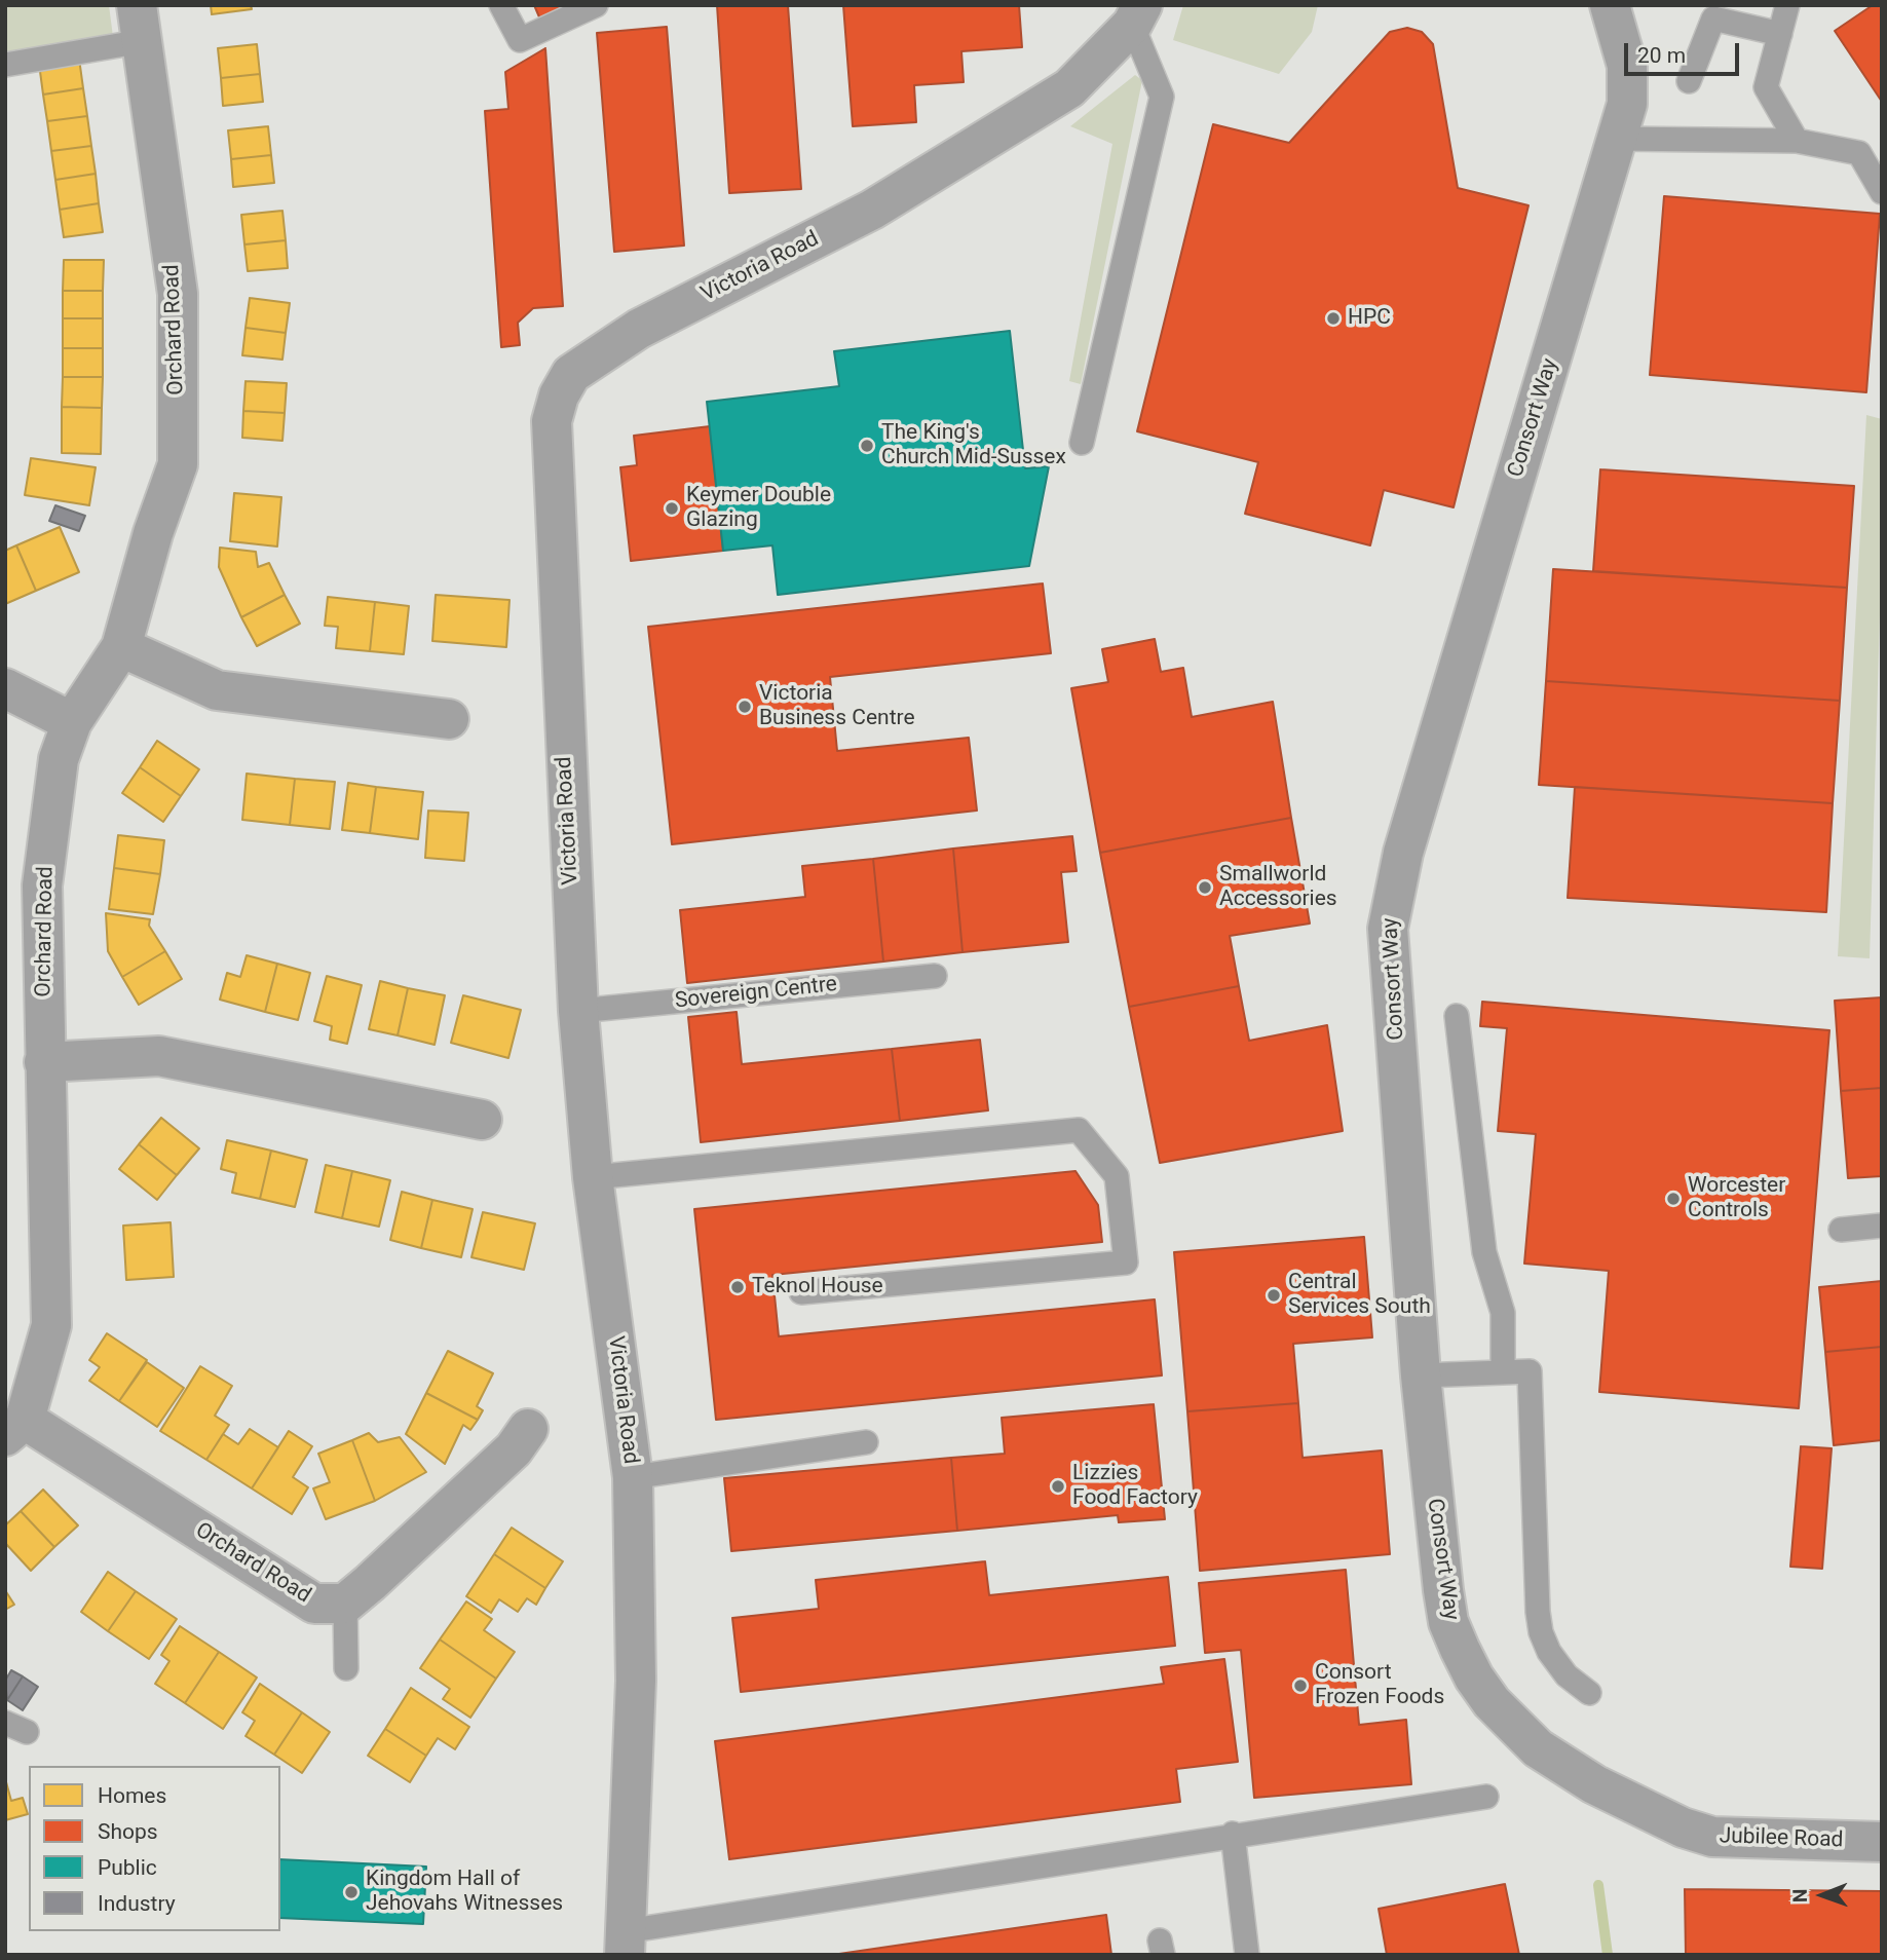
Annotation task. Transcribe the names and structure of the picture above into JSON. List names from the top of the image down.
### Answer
{
  "streets": {
    "street": [
      "Victoria Road",
      "Orchard Road",
      "Consort Way",
      "Jubilee Road"
    ],
    "lane": ["Sovereign Centre"]
  },
  "crossings": [
    ["Victoria Road", "Sovereign Centre"],
    ["Consort Way", "Jubilee Road"]
  ],
  "places": [
    "HPC",
    "The King's Church Mid-Sussex",
    "Keymer Double Glazing",
    "Victoria Business Centre",
    "Smallworld Accessories",
    "Worcester Controls",
    "Teknol House",
    "Central Services South",
    "Lizzies Food Factory",
    "Consort Frozen Foods",
    "Kingdom Hall of Jehovahs Witnesses"
  ],
  "legend": [
    "Homes",
    "Shops",
    "Public",
    "Industry"
  ],
  "scale_bar": "20 m",
  "north": "left"
}
